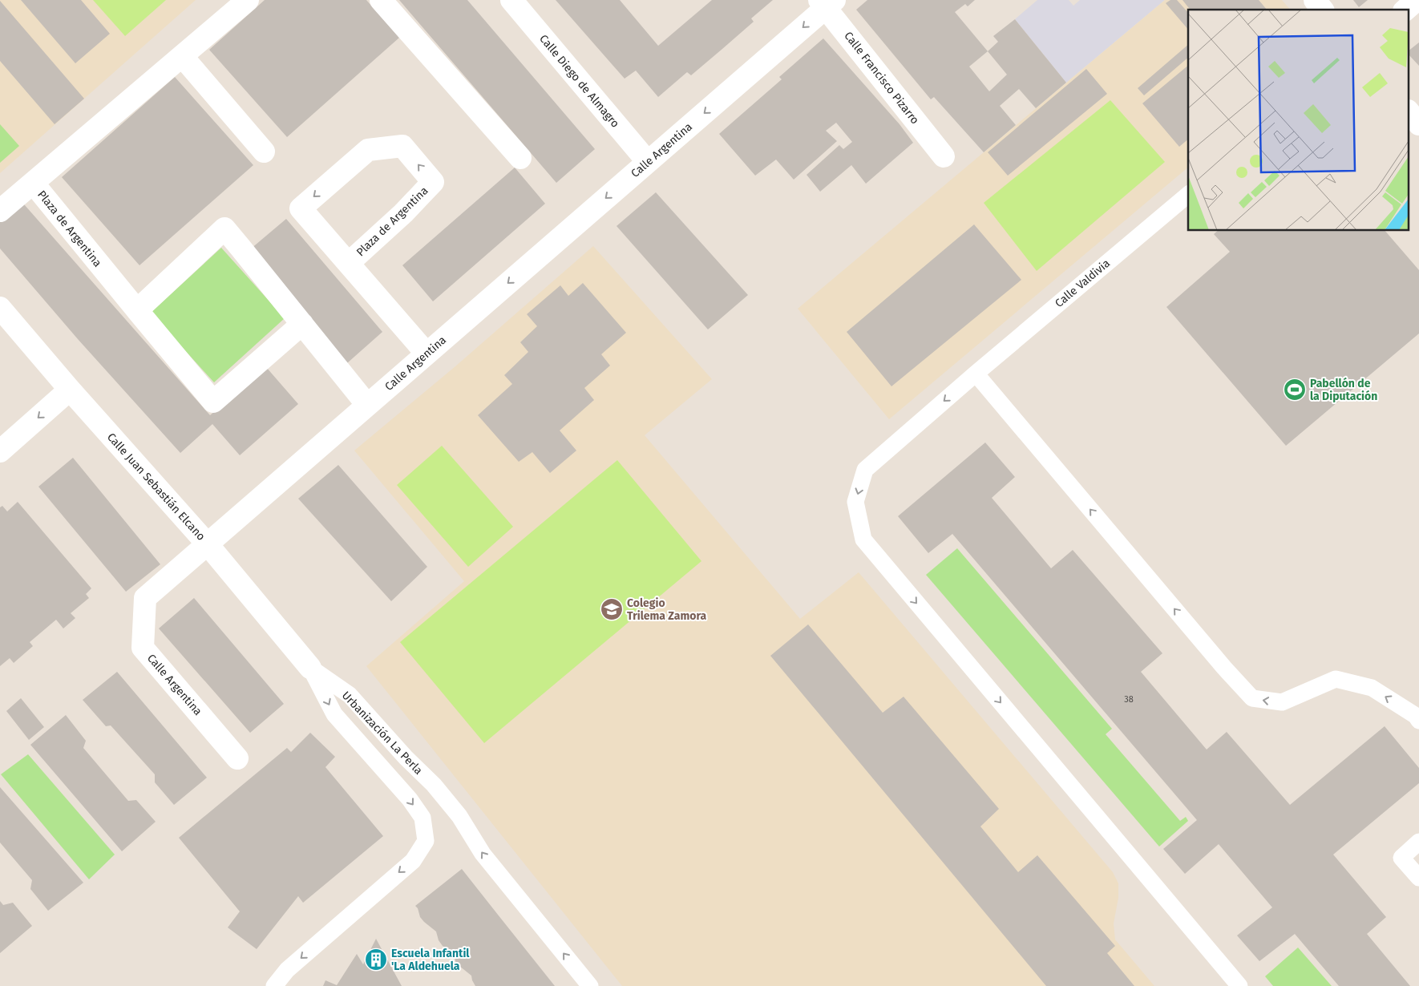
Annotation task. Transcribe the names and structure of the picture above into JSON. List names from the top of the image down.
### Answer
{
  "streets": {
    "street": [
      "Calle Francisco Pizarro",
      "Calle Diego de Almagro",
      "Calle Argentina",
      "Plaza de Argentina",
      "Calle Juan Sebastián Elcano"
    ],
    "lane": ["Calle Valdivia", "Urbanización La Perla"]
  },
  "crossings": [
    ["Calle Francisco Pizarro", "Calle Argentina"],
    ["Calle Diego de Almagro", "Calle Argentina"],
    ["Calle Argentina", "Plaza de Argentina"],
    ["Calle Argentina", "Calle Juan Sebastián Elcano"],
    ["Calle Juan Sebastián Elcano", "Urbanización La Perla"]
  ],
  "one_way": ["Calle Argentina", "Calle Valdivia"],
  "places": {
    "sports": ["Pabellón de la Diputación"],
    "school or university": ["Colegio Trilema Zamora"],
    "building": ["Escuela Infantil 'La Aldehuela"]
  },
  "house_numbers": ["38"]
}
